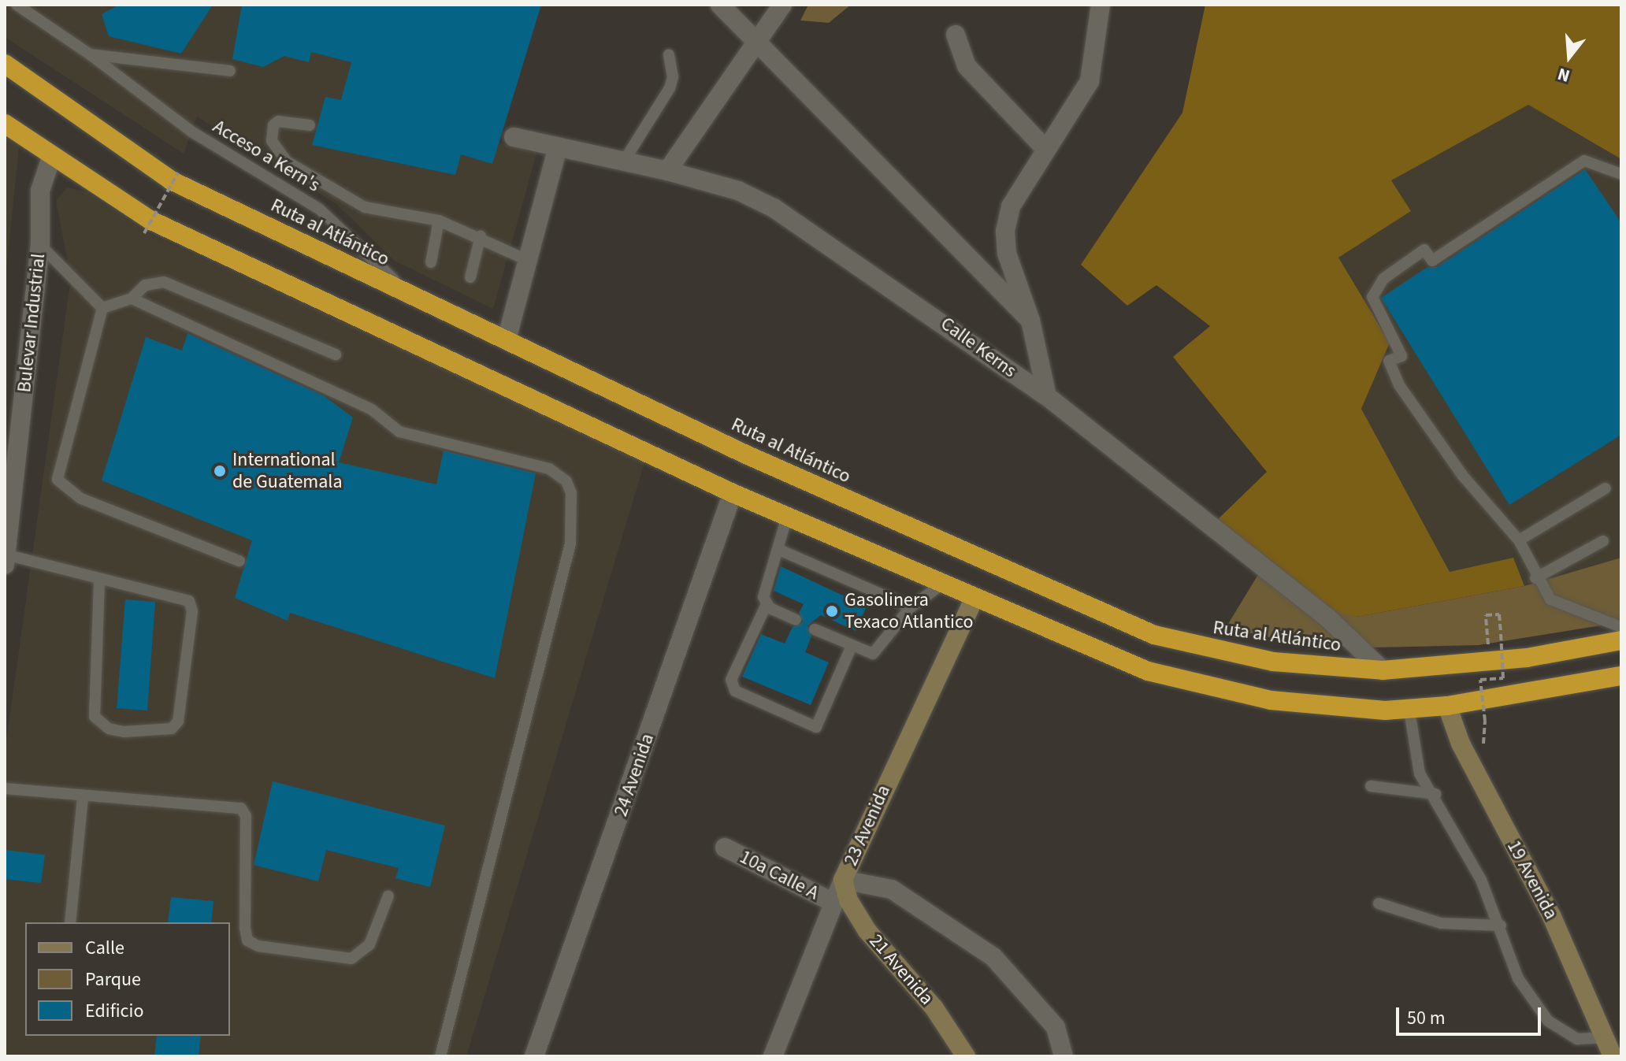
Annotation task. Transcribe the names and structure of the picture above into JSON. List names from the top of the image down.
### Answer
{
  "streets": {
    "highway": ["Ruta al Atlántico"],
    "street": [
      "Bulevar Industrial",
      "Calle Kerns",
      "24 Avenida",
      "23 Avenida",
      "10a Calle A",
      "19 Avenida",
      "21 Avenida"
    ],
    "lane": ["Acceso a Kern's"]
  },
  "crossings": [
    ["Acceso a Kern's", "Ruta al Atlántico"],
    ["Ruta al Atlántico", "Calle Kerns"],
    ["23 Avenida", "10a Calle A"],
    ["23 Avenida", "21 Avenida"]
  ],
  "places": ["International de Guatemala", "Gasolinera Texaco Atlantico"],
  "legend": ["Calle", "Parque", "Edificio"],
  "scale_bar": "50 m",
  "north": "bottom"
}
